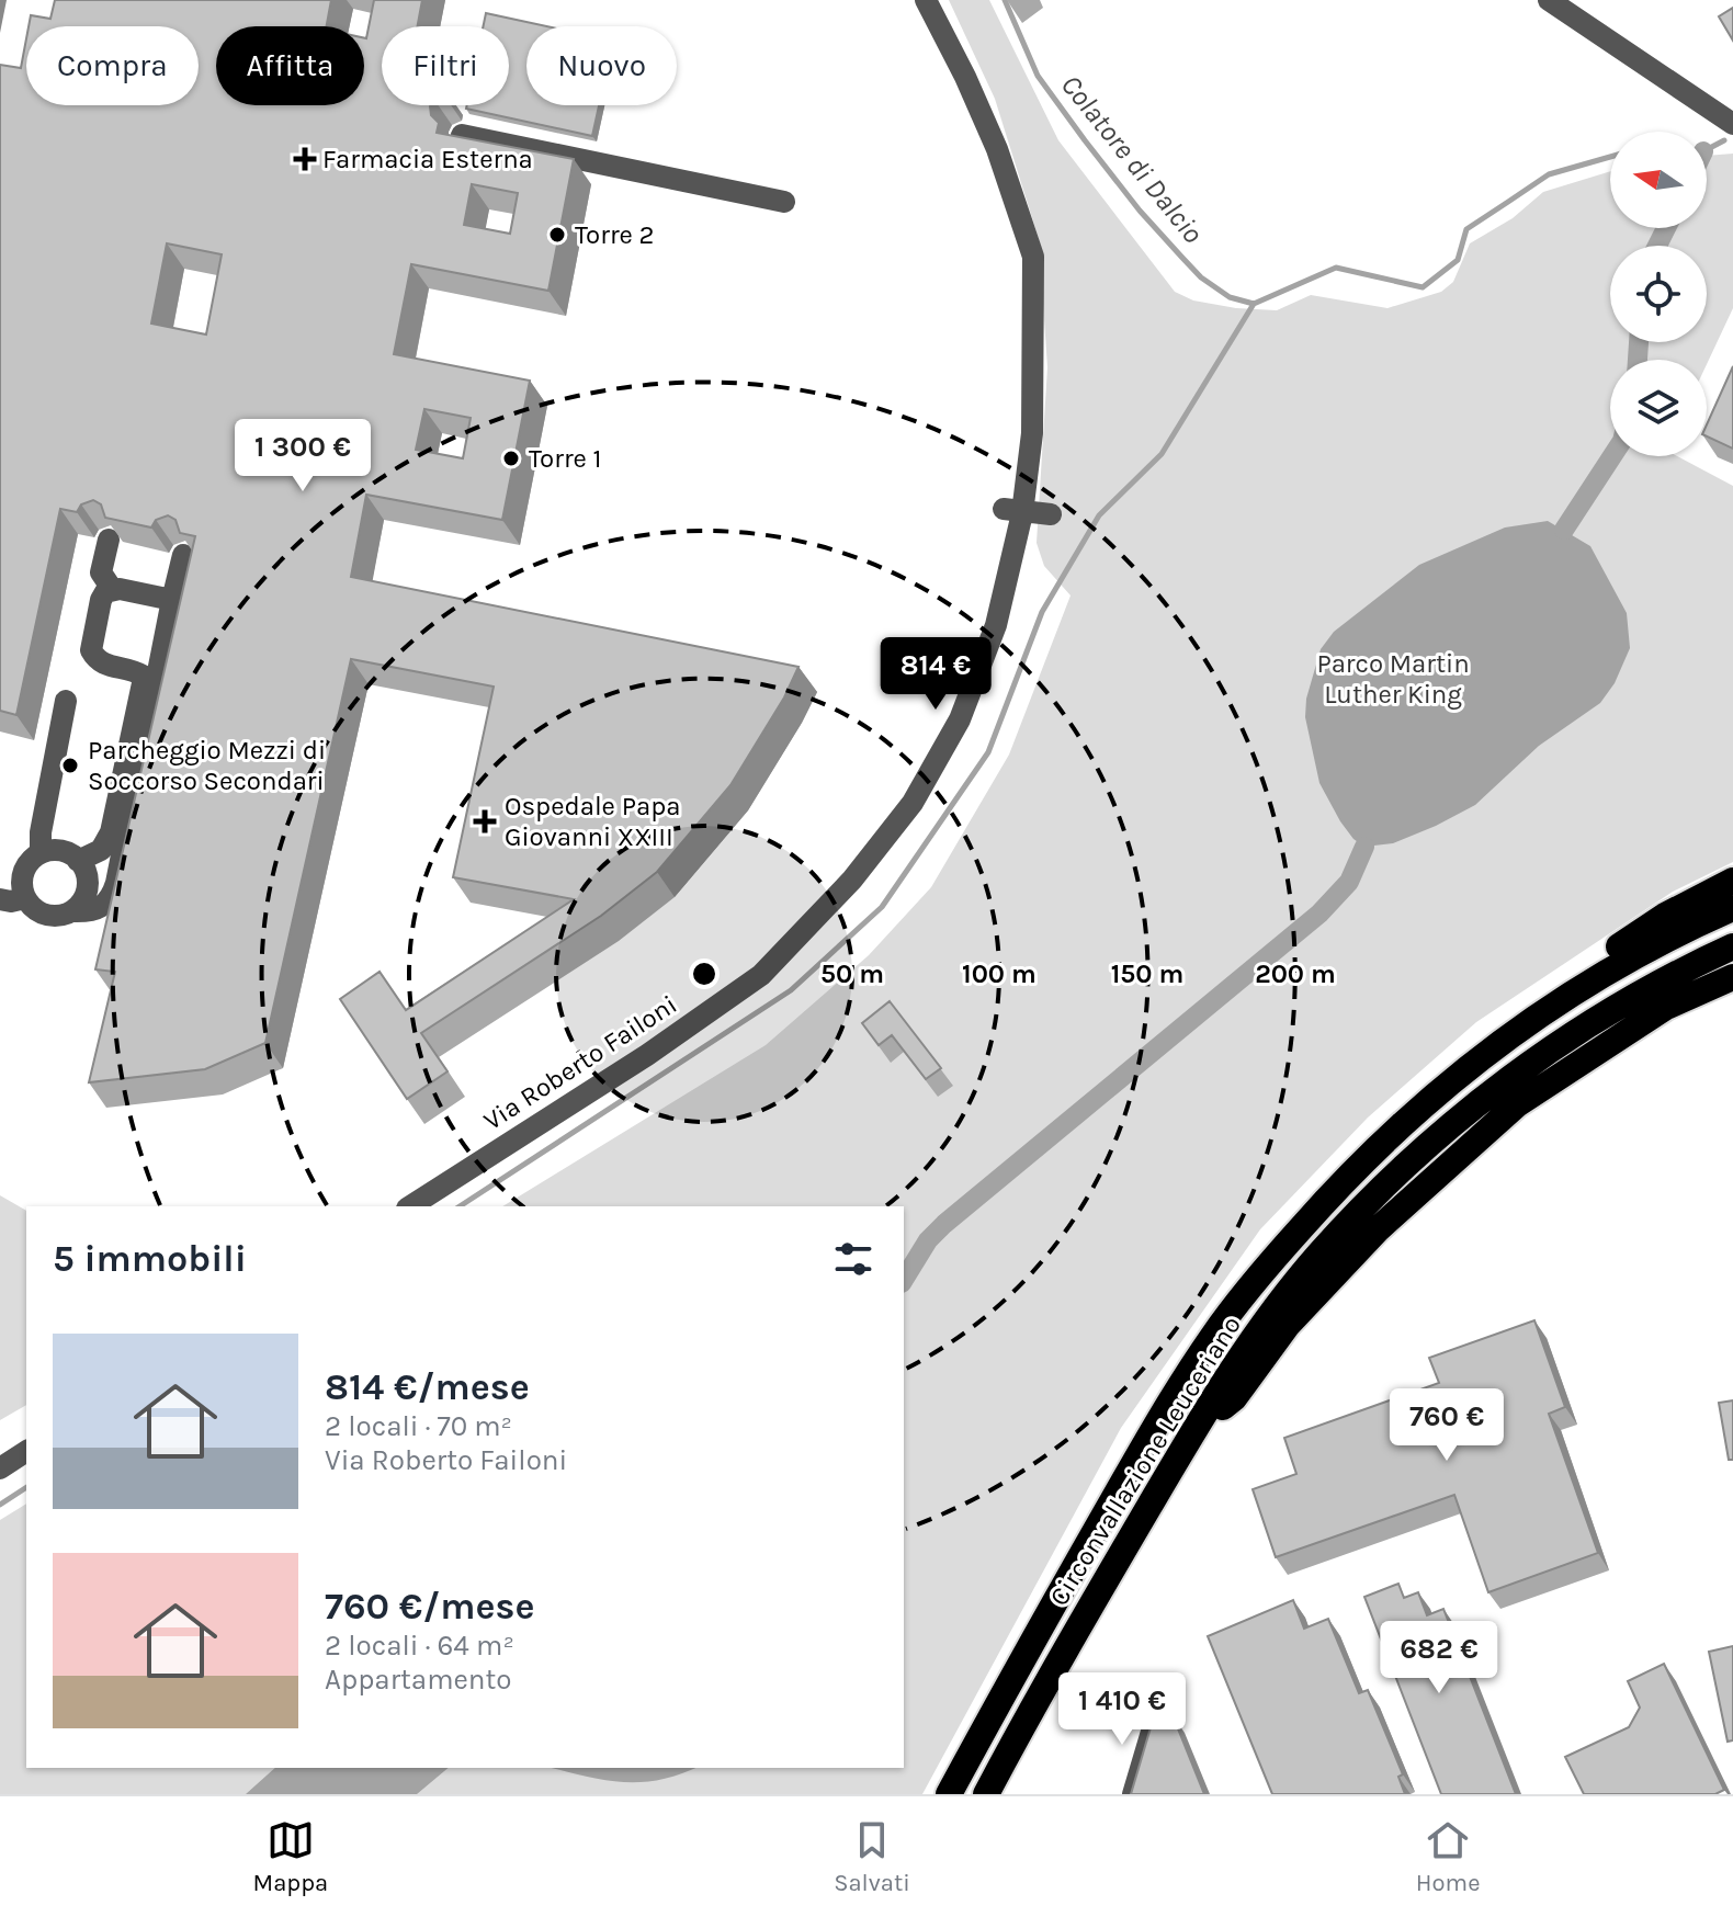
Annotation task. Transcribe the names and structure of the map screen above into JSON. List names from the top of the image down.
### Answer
{
  "streets": {
    "highway": ["Circonvallazione Leuceriano"],
    "street": ["Via Roberto Failoni"]
  },
  "water": ["Colatore di Dalcio"],
  "parks": ["Parco Martin Luther King"],
  "places": {
    "health": ["Farmacia Esterna", "Ospedale Papa Giovanni XXIII"],
    "other": ["Torre 2", "Torre 1", "Parcheggio Mezzi di Soccorso Secondari"]
  },
  "north": "left",
  "page": {
    "chip": [
      "Compra",
      "Affitta",
      "Filtri",
      "Nuovo"
    ],
    "price": [
      "1 300 €",
      "814 €",
      "760 €",
      "682 €",
      "1 410 €"
    ],
    "heading": "5 immobili",
    "list": [
      {
        "name": "814 €/mese",
        "note": "2 locali · 70 m² · Via Roberto Failoni"
      },
      {
        "name": "760 €/mese",
        "note": "2 locali · 64 m² · Appartamento"
      }
    ],
    "tabs": ["Mappa", "Salvati", "Home"]
  },
  "rings": [
    "50 m",
    "100 m",
    "150 m",
    "200 m"
  ]
}
